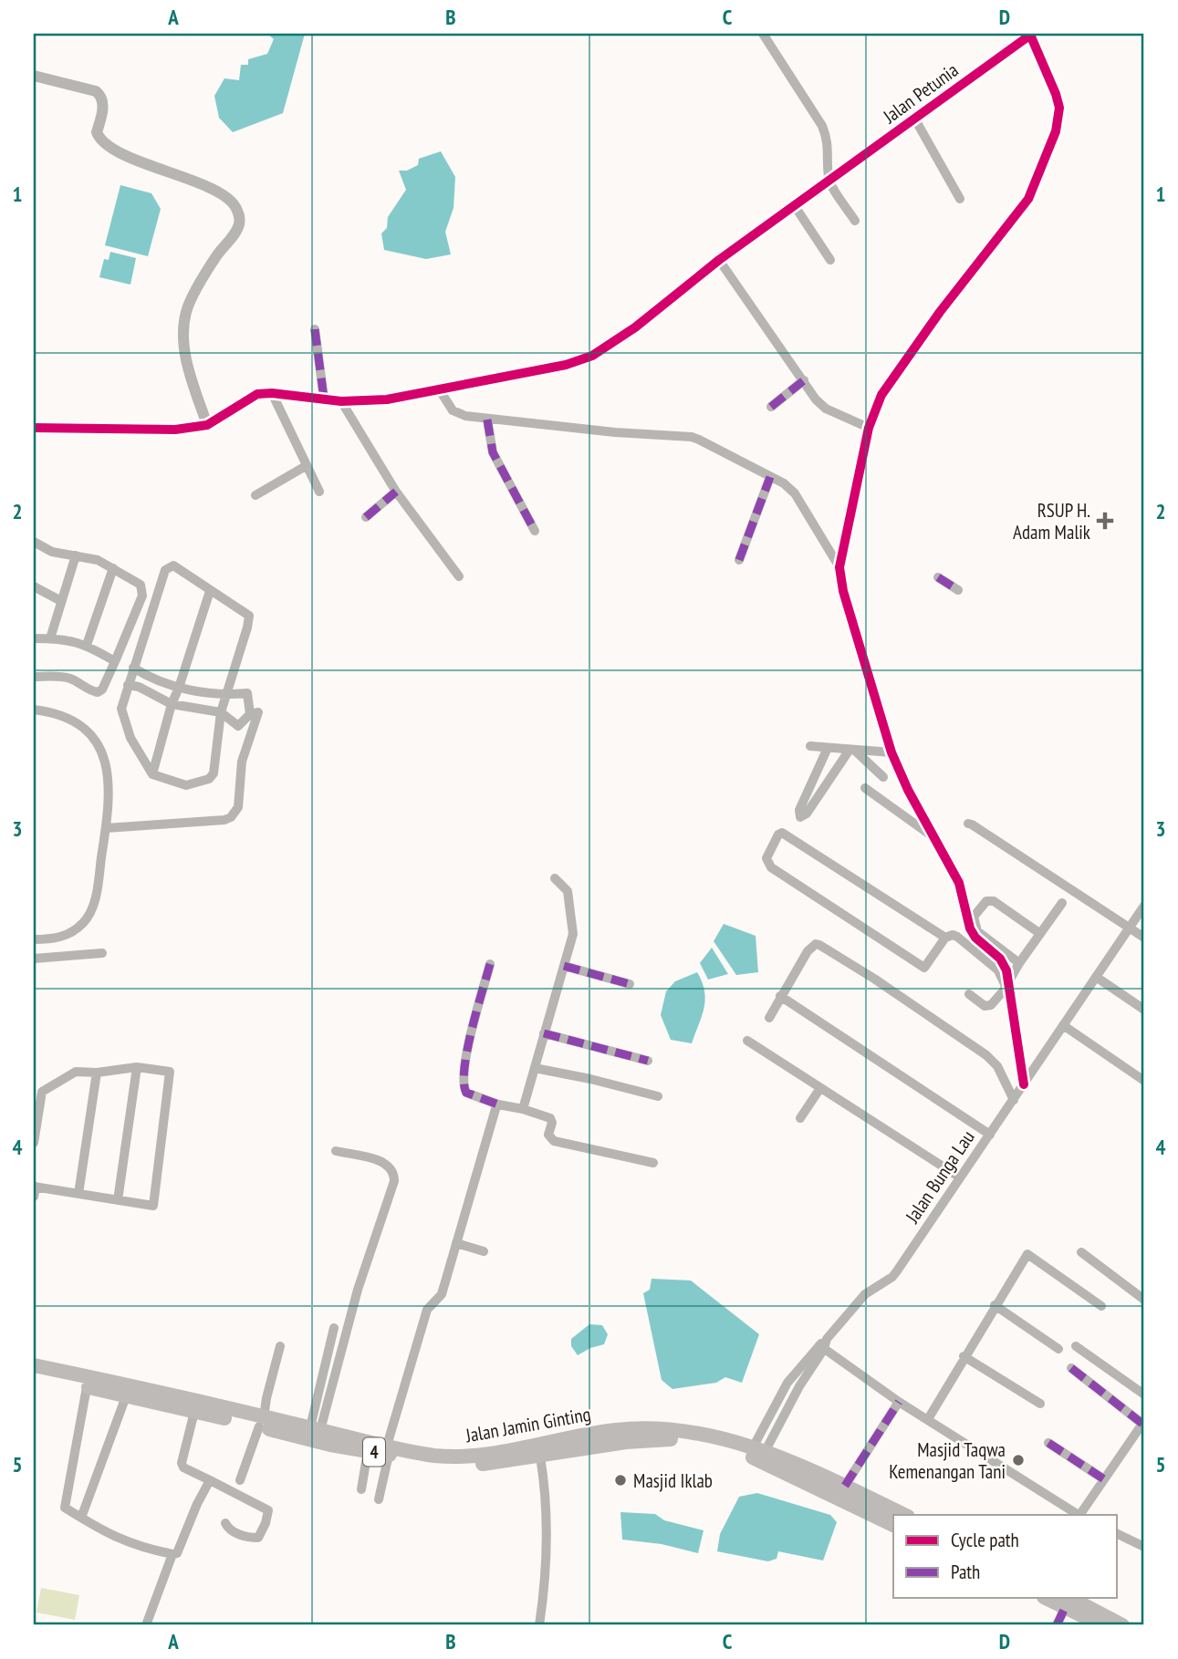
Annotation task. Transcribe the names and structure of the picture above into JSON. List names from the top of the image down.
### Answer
{
  "streets": {
    "highway": ["Jalan Jamin Ginting", "4"],
    "street": ["Jalan Petunia", "Jalan Bunga Lau"]
  },
  "crossings": [
    ["Jalan Bunga Lau", "Jalan Jamin Ginting"]
  ],
  "places": {
    "health": ["RSUP H. Adam Malik"],
    "other": ["Masjid Taqwa Kemenangan Tani", "Masjid Iklab"]
  },
  "legend": ["Cycle path", "Path"],
  "grid": {
    "columns": [
      "A",
      "B",
      "C",
      "D"
    ],
    "rows": [
      "1",
      "2",
      "3",
      "4",
      "5"
    ]
  }
}
